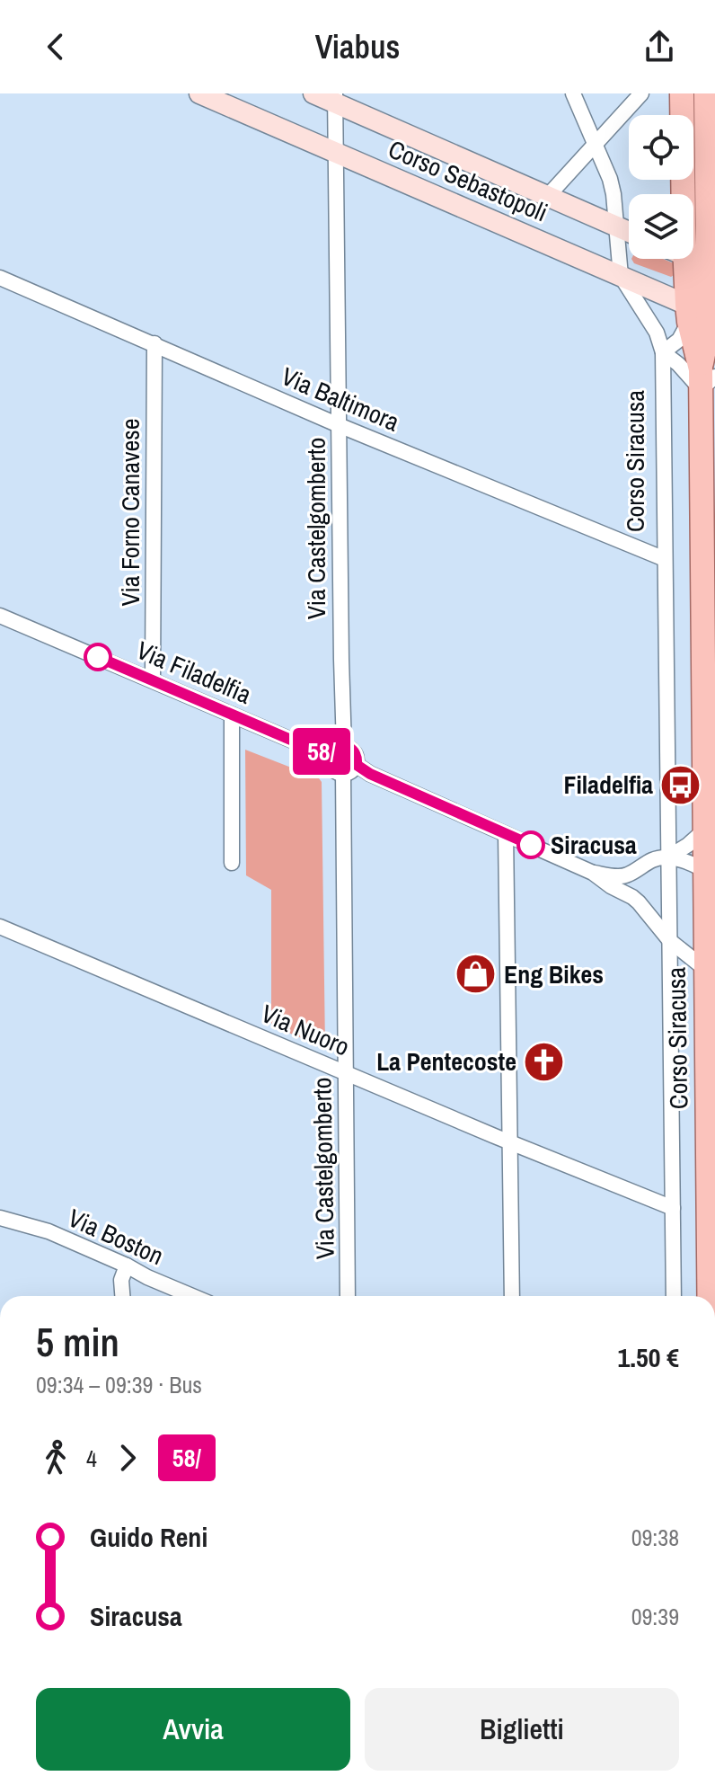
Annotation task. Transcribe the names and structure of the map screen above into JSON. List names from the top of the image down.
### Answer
{
  "streets": {
    "main road": ["Corso Sebastopoli", "Corso Siracusa"],
    "street": [
      "Via Baltimora",
      "Via Forno Canavese",
      "Via Castelgomberto",
      "Via Filadelfia",
      "Via Nuoro",
      "Via Boston"
    ]
  },
  "crossings": [
    ["Corso Sebastopoli", "Corso Siracusa"],
    ["Corso Sebastopoli", "Via Castelgomberto"],
    ["Via Baltimora", "Corso Siracusa"],
    ["Via Baltimora", "Via Forno Canavese"],
    ["Via Baltimora", "Via Castelgomberto"],
    ["Corso Siracusa", "Via Nuoro"],
    ["Via Forno Canavese", "Via Filadelfia"],
    ["Via Castelgomberto", "Via Filadelfia"],
    ["Via Castelgomberto", "Via Nuoro"]
  ],
  "places": {
    "bus stop": ["Filadelfia"],
    "other": ["Siracusa"],
    "shop": ["Eng Bikes"],
    "church": ["La Pentecoste"]
  },
  "lines": ["bus line 58/"],
  "page": {
    "header": "Viabus",
    "on_map": "58/",
    "heading": ["5 min", "09:34 – 09:39 · Bus", "1.50 €"],
    "legs": ["4", "58/"],
    "list": [
      {
        "name": "Guido Reni",
        "value": "09:38"
      },
      {
        "name": "Siracusa",
        "value": "09:39"
      }
    ],
    "buttons": ["Avvia", "Biglietti"]
  }
}
